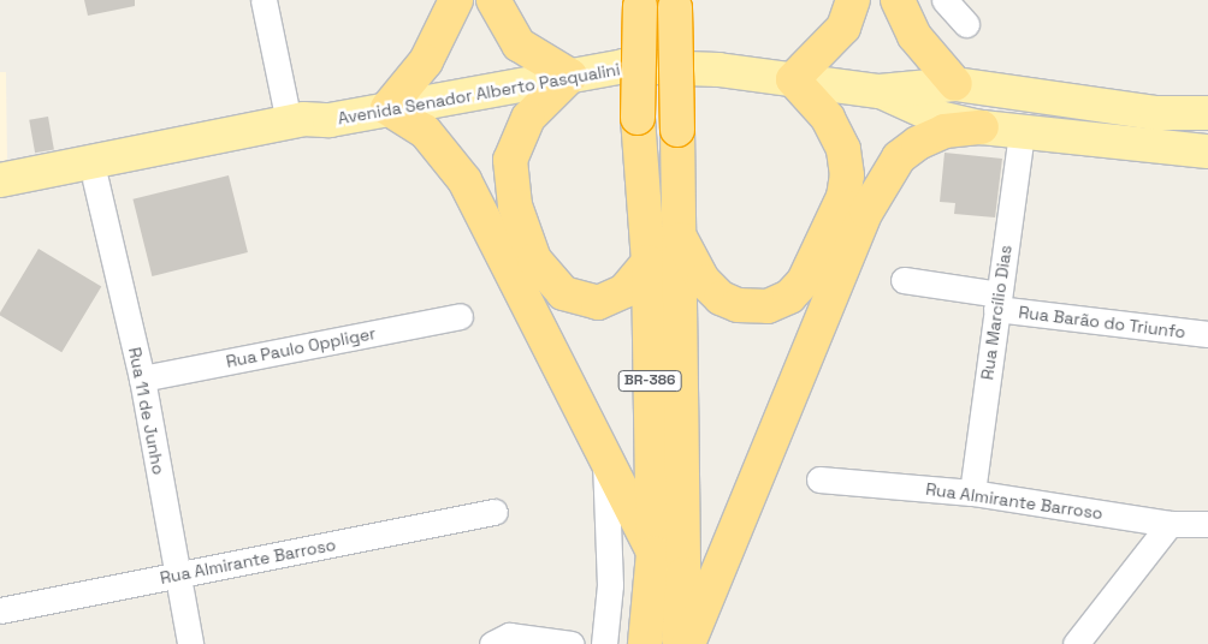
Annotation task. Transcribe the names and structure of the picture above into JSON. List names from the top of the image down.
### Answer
{
  "streets": {
    "highway": ["BR-386"],
    "main road": ["Avenida Senador Alberto Pasqualini"],
    "street": [
      "Rua Marcílio Dias",
      "Rua Barão do Triunfo",
      "Rua Paulo Oppliger",
      "Rua 11 de Junho",
      "Rua Almirante Barroso"
    ]
  },
  "crossings": [
    ["Avenida Senador Alberto Pasqualini", "Rua Marcílio Dias"],
    ["Avenida Senador Alberto Pasqualini", "Rua 11 de Junho"],
    ["Rua Marcílio Dias", "Rua Barão do Triunfo"],
    ["Rua Marcílio Dias", "Rua Almirante Barroso"],
    ["Rua Paulo Oppliger", "Rua 11 de Junho"],
    ["Rua 11 de Junho", "Rua Almirante Barroso"]
  ]
}
